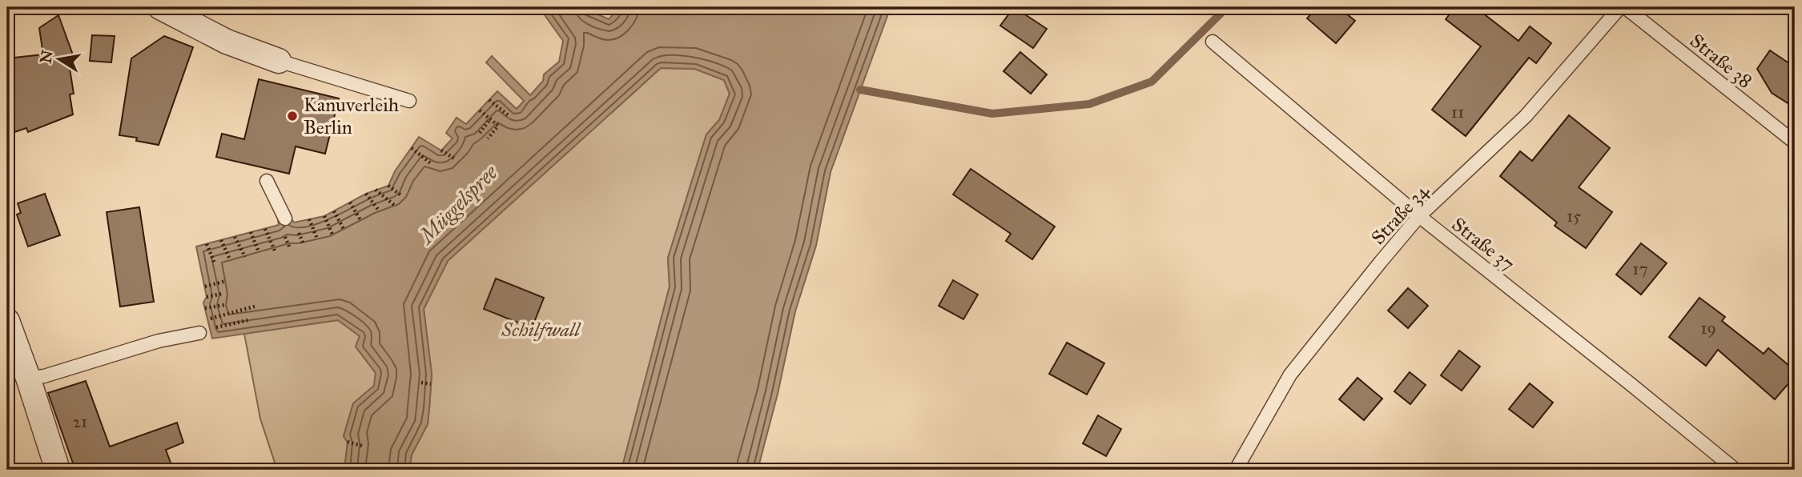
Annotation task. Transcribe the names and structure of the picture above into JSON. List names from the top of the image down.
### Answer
{
  "streets": {
    "lane": ["Straße 38", "Straße 34", "Straße 37"]
  },
  "crossings": [
    ["Straße 34", "Straße 37"]
  ],
  "water": ["Müggelspree"],
  "parks": ["Schilfwall"],
  "places": ["Kanuverleih Berlin"],
  "house_numbers": [
    "11",
    "15",
    "17",
    "19",
    "21"
  ],
  "north": "left"
}
